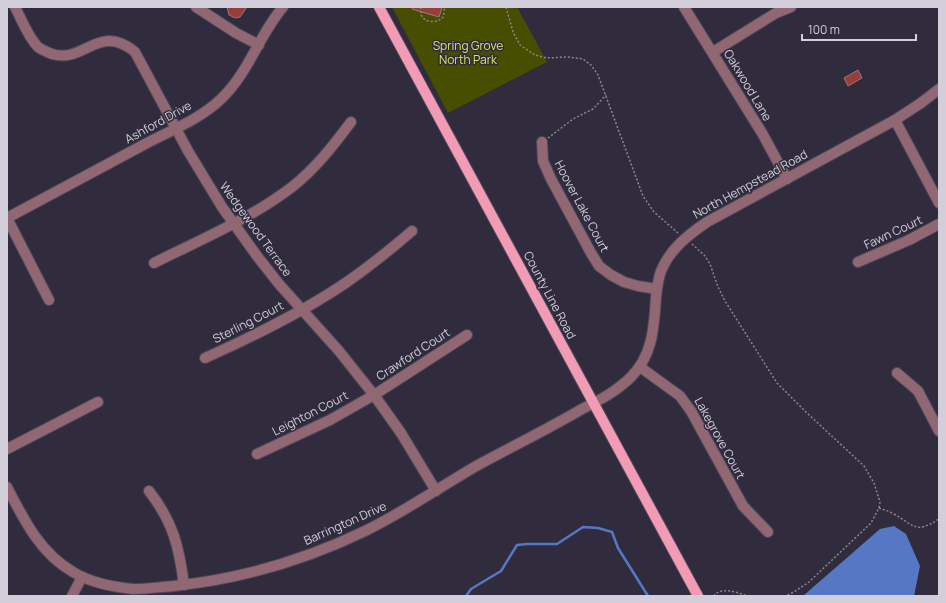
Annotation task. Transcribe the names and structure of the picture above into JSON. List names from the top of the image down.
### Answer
{
  "streets": {
    "main road": ["County Line Road"],
    "street": [
      "Oakwood Lane",
      "Ashford Drive",
      "North Hempstead Road",
      "Hoover Lake Court",
      "Wedgewood Terrace",
      "Fawn Court",
      "Sterling Court",
      "Crawford Court",
      "Leighton Court",
      "Lakegrove Court",
      "Barrington Drive"
    ]
  },
  "crossings": [
    ["Oakwood Lane", "North Hempstead Road"],
    ["Ashford Drive", "Wedgewood Terrace"],
    ["North Hempstead Road", "Hoover Lake Court"],
    ["North Hempstead Road", "County Line Road"],
    ["North Hempstead Road", "Lakegrove Court"],
    ["North Hempstead Road", "Barrington Drive"],
    ["Wedgewood Terrace", "Sterling Court"],
    ["Wedgewood Terrace", "Crawford Court"],
    ["Wedgewood Terrace", "Leighton Court"],
    ["Wedgewood Terrace", "Barrington Drive"],
    ["County Line Road", "Barrington Drive"],
    ["Crawford Court", "Leighton Court"]
  ],
  "parks": ["Spring Grove North Park"],
  "scale_bar": "100 m"
}
